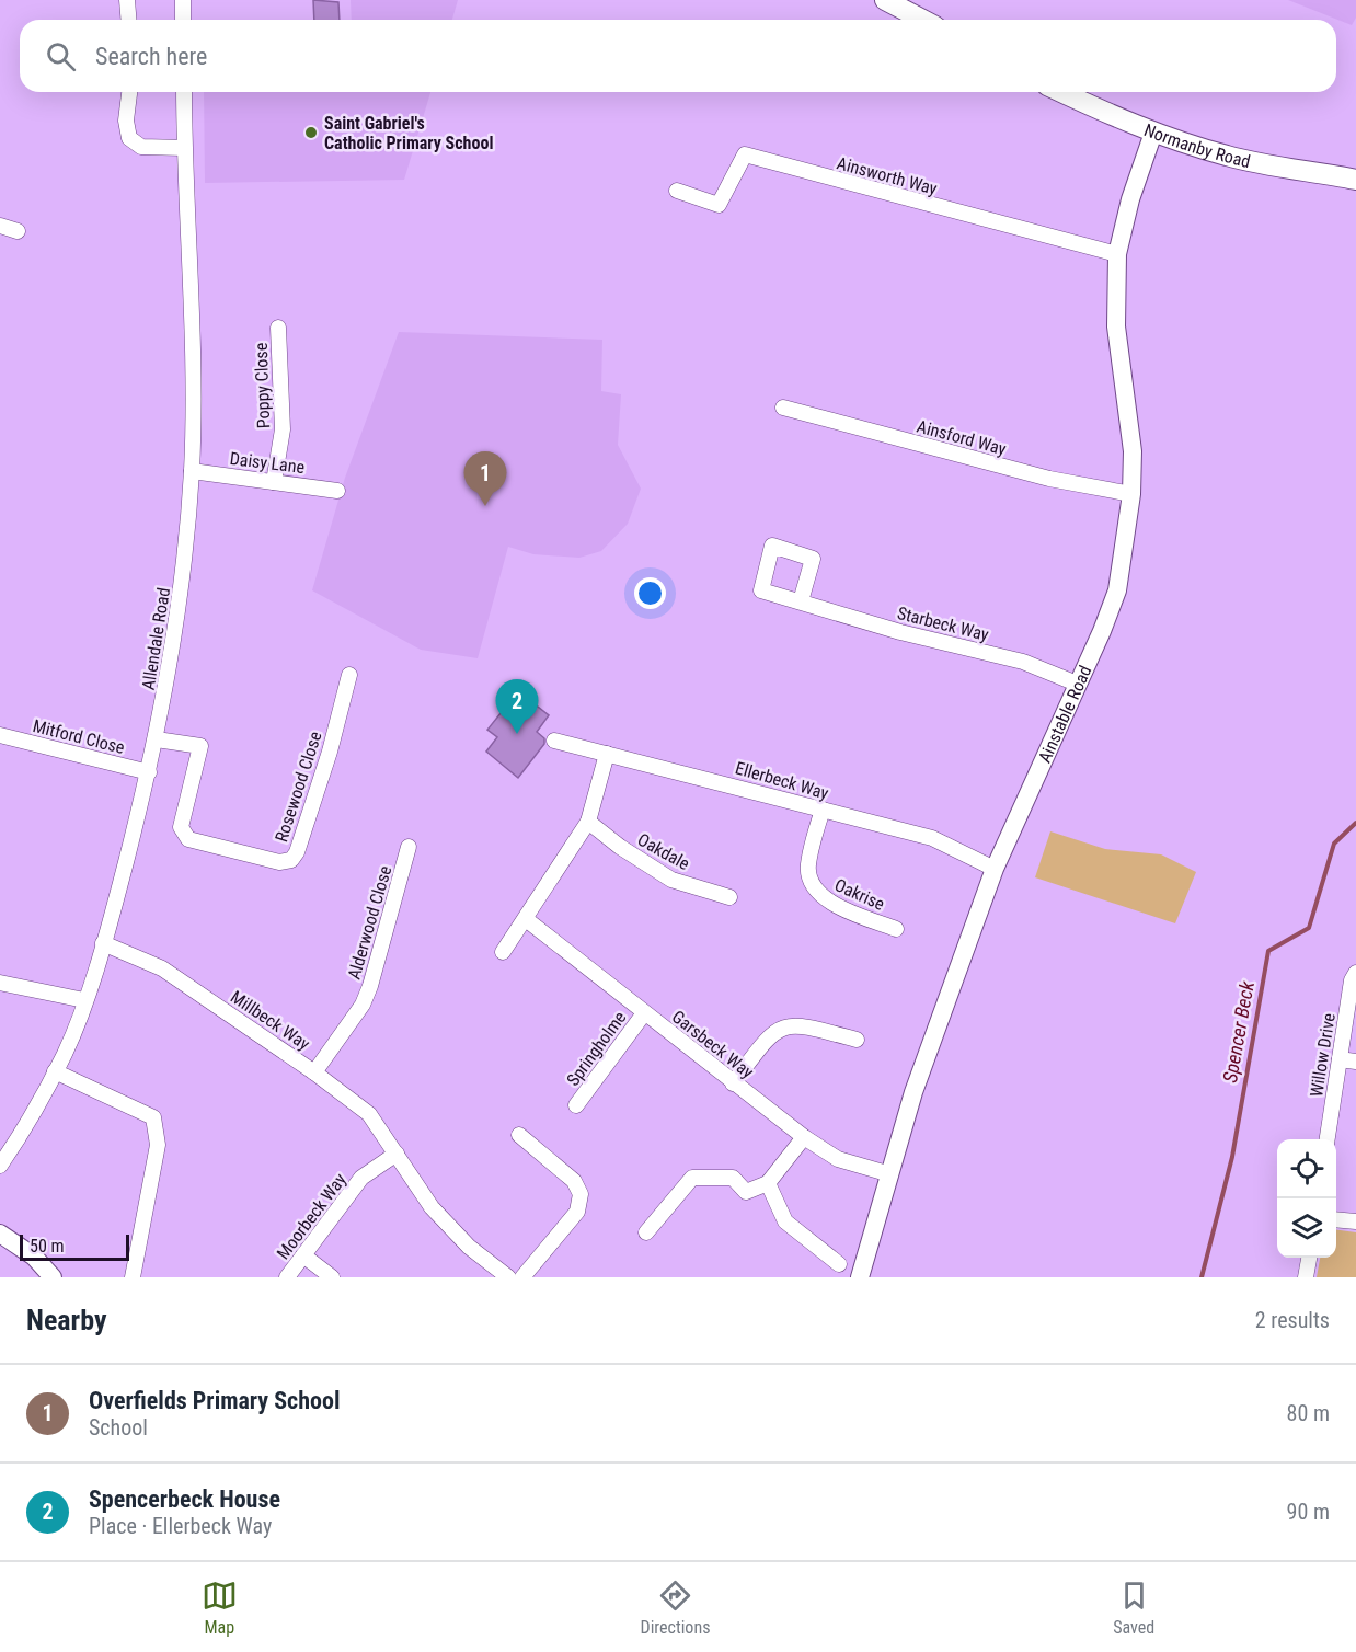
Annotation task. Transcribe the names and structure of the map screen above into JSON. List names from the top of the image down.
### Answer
{
  "streets": {
    "main road": ["Normanby Road"],
    "street": [
      "Ainsworth Way",
      "Poppy Close",
      "Ainsford Way",
      "Daisy Lane",
      "Starbeck Way",
      "Allendale Road",
      "Ainstable Road",
      "Mitford Close",
      "Ellerbeck Way",
      "Rosewood Close",
      "Oakdale",
      "Oakrise",
      "Alderwood Close",
      "Millbeck Way",
      "Garsbeck Way",
      "Springholme",
      "Willow Drive",
      "Moorbeck Way"
    ]
  },
  "crossings": [
    ["Normanby Road", "Ainstable Road"],
    ["Ainsworth Way", "Ainstable Road"],
    ["Poppy Close", "Daisy Lane"],
    ["Ainsford Way", "Ainstable Road"],
    ["Daisy Lane", "Allendale Road"],
    ["Starbeck Way", "Ainstable Road"],
    ["Allendale Road", "Mitford Close"],
    ["Allendale Road", "Rosewood Close"],
    ["Allendale Road", "Millbeck Way"],
    ["Ainstable Road", "Ellerbeck Way"],
    ["Ainstable Road", "Garsbeck Way"],
    ["Ellerbeck Way", "Oakrise"],
    ["Alderwood Close", "Millbeck Way"],
    ["Millbeck Way", "Moorbeck Way"],
    ["Garsbeck Way", "Springholme"]
  ],
  "water": ["Spencer Beck"],
  "places": ["Saint Gabriel's Catholic Primary School"],
  "scale_bar": "50 m",
  "page": {
    "search": "Search here",
    "pins": ["1", "2"],
    "scale": "50 m",
    "heading": ["Nearby", "2 results"],
    "list": [
      {
        "mark": "1",
        "name": "Overfields Primary School",
        "note": "School",
        "value": "80 m"
      },
      {
        "mark": "2",
        "name": "Spencerbeck House",
        "note": "Place · Ellerbeck Way",
        "value": "90 m"
      }
    ],
    "nav": ["Map", "Directions", "Saved"]
  }
}
